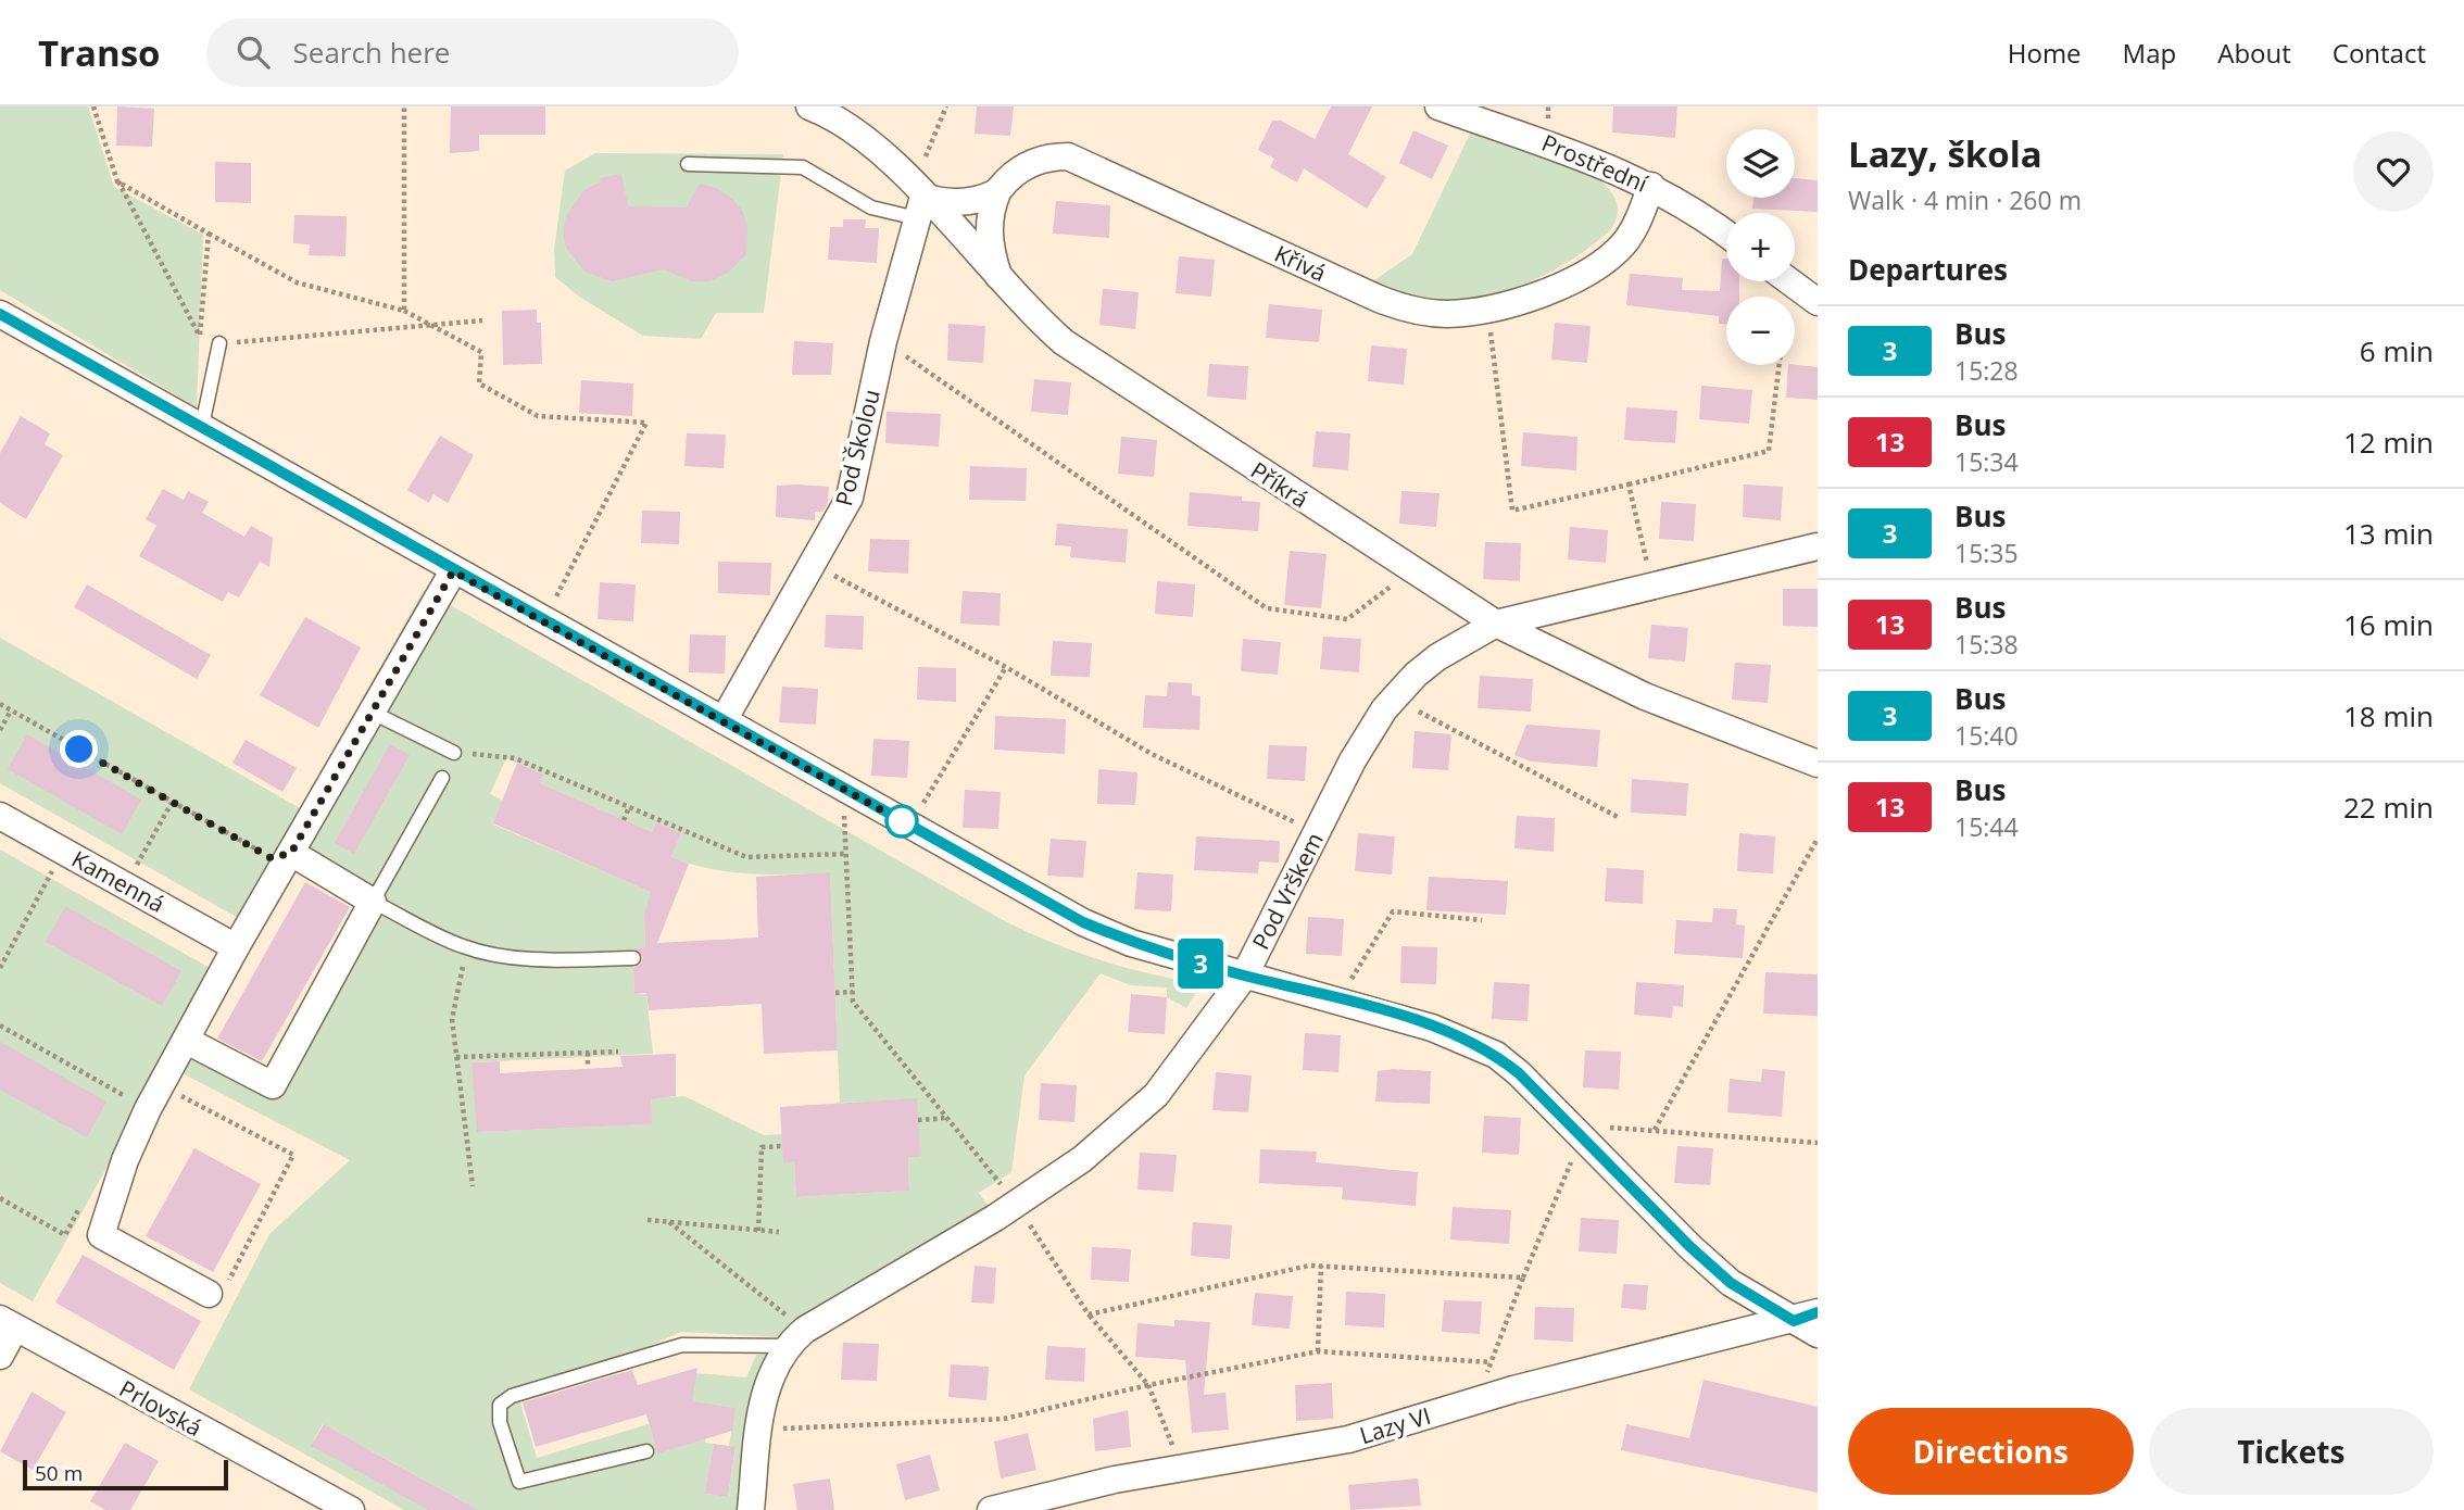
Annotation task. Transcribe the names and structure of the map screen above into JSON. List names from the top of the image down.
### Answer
{
  "streets": {
    "street": [
      "Prostřední",
      "Křivá",
      "Pod Školou",
      "Příkrá",
      "Kamenná",
      "Pod Vrškem",
      "Prlovská",
      "Lazy VI"
    ]
  },
  "crossings": [
    ["Prostřední", "Křivá"],
    ["Křivá", "Pod Školou"],
    ["Křivá", "Příkrá"],
    ["Pod Školou", "Příkrá"],
    ["Příkrá", "Pod Vrškem"]
  ],
  "lines": ["bus line 3"],
  "scale_bar": "50 m",
  "page": {
    "header": "Transo",
    "search": "Search here",
    "nav": [
      "Home",
      "Map",
      "About",
      "Contact"
    ],
    "on_map": "3",
    "heading": [
      ["Lazy, škola", "Walk · 4 min · 260 m"],
      "Departures"
    ],
    "map_buttons": ["+", "−"],
    "list": [
      {
        "mark": "3",
        "name": "Bus",
        "note": "15:28",
        "value": "6 min"
      },
      {
        "mark": "13",
        "name": "Bus",
        "note": "15:34",
        "value": "12 min"
      },
      {
        "mark": "3",
        "name": "Bus",
        "note": "15:35",
        "value": "13 min"
      },
      {
        "mark": "13",
        "name": "Bus",
        "note": "15:38",
        "value": "16 min"
      },
      {
        "mark": "3",
        "name": "Bus",
        "note": "15:40",
        "value": "18 min"
      },
      {
        "mark": "13",
        "name": "Bus",
        "note": "15:44",
        "value": "22 min"
      }
    ],
    "buttons": ["Directions", "Tickets"],
    "scale": "50 m"
  }
}
